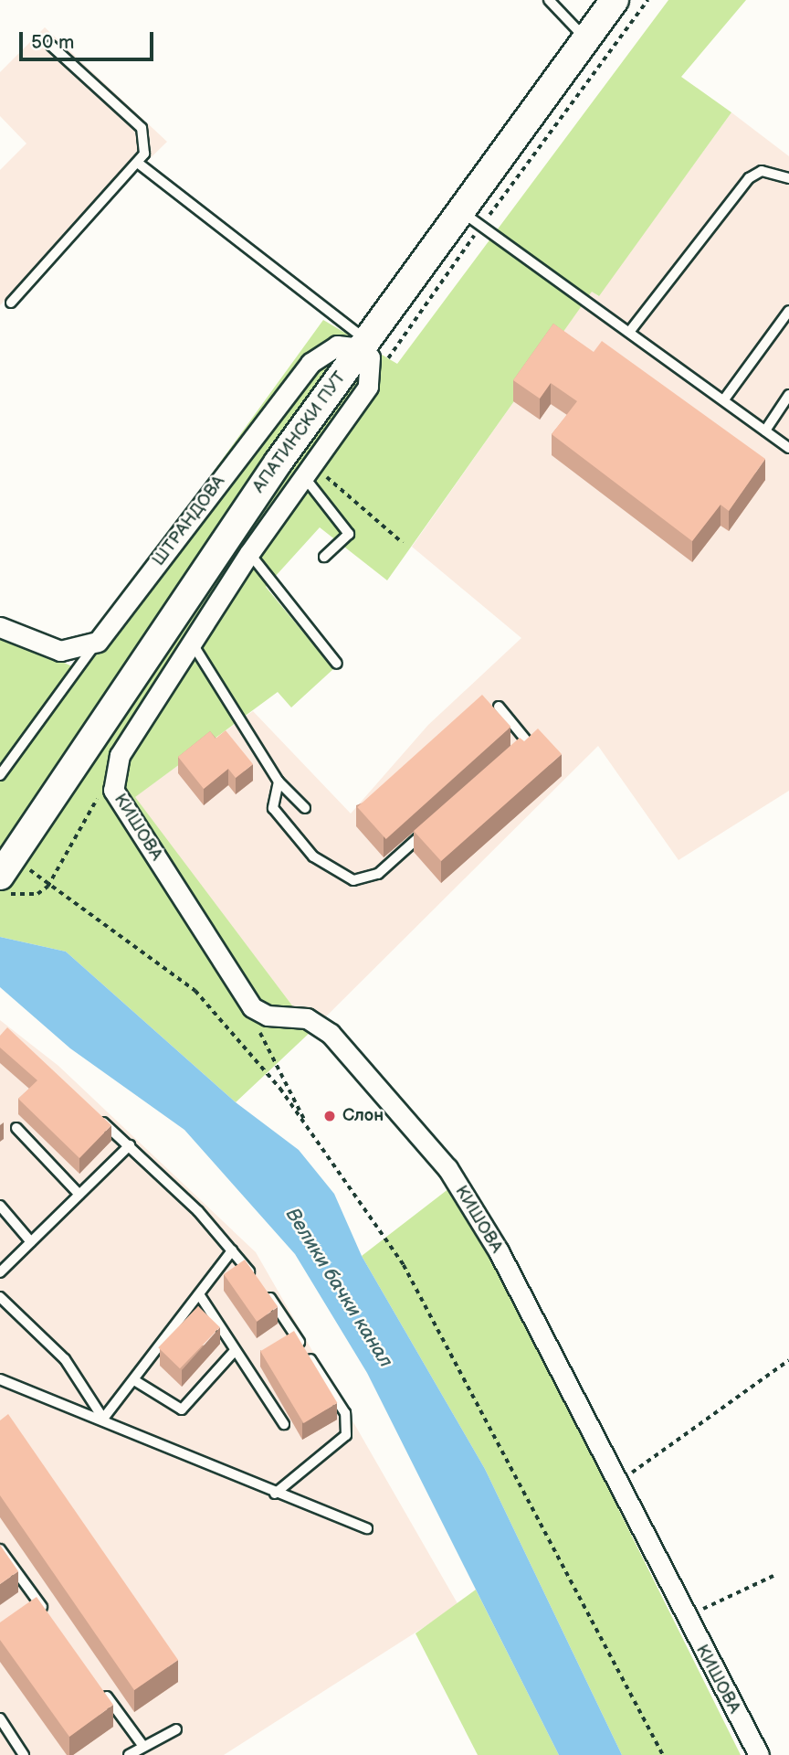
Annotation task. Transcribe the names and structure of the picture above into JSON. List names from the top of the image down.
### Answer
{
  "streets": {
    "main road": ["АПАТИНСКИ ПУТ"],
    "street": ["ШТРАНДОВА", "КИШОВА"]
  },
  "crossings": [
    ["АПАТИНСКИ ПУТ", "ШТРАНДОВА"]
  ],
  "water": ["Велики бачки канал"],
  "places": ["Слон"],
  "scale_bar": "50 m"
}
